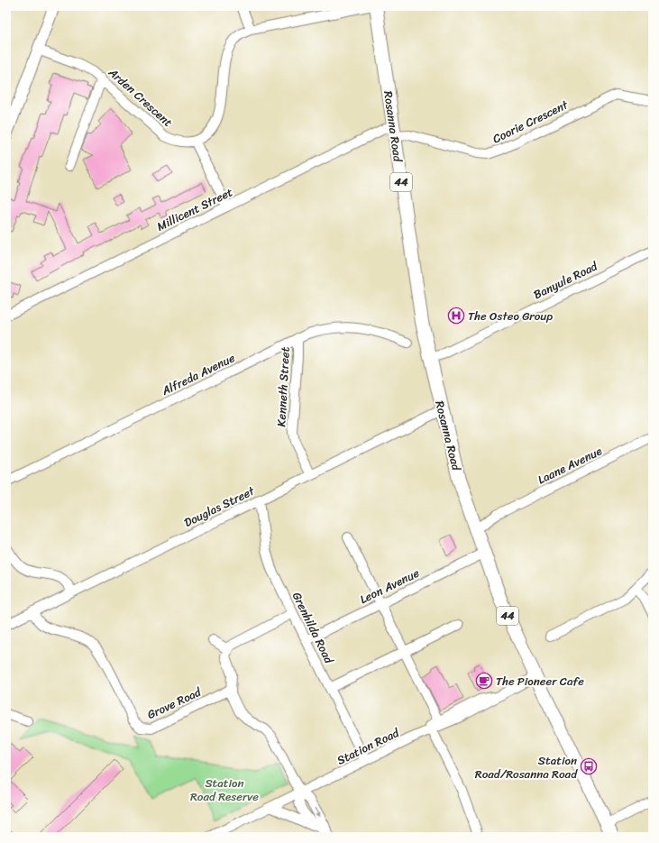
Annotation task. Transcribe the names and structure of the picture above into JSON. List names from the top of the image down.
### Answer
{
  "streets": {
    "highway": ["Rosanna Road", "44"],
    "street": [
      "Arden Crescent",
      "Coorie Crescent",
      "Millicent Street",
      "Banyule Road",
      "Alfreda Avenue",
      "Kenneth Street",
      "Laane Avenue",
      "Douglas Street",
      "Leon Avenue",
      "Grenhilda Road",
      "Grove Road",
      "Station Road"
    ]
  },
  "crossings": [
    ["Coorie Crescent", "Rosanna Road"],
    ["Coorie Crescent", "Millicent Street"],
    ["Rosanna Road", "Millicent Street"],
    ["Rosanna Road", "Banyule Road"],
    ["Rosanna Road", "Laane Avenue"],
    ["Rosanna Road", "Douglas Street"],
    ["Rosanna Road", "Leon Avenue"],
    ["Rosanna Road", "Station Road"],
    ["Alfreda Avenue", "Kenneth Street"],
    ["Kenneth Street", "Douglas Street"],
    ["Douglas Street", "Grenhilda Road"],
    ["Douglas Street", "Grove Road"],
    ["Leon Avenue", "Grenhilda Road"],
    ["Grenhilda Road", "Station Road"]
  ],
  "parks": ["Station Road Reserve"],
  "places": {
    "hospital": ["The Osteo Group"],
    "cafe": ["The Pioneer Cafe"],
    "bus stop": ["Station Road/Rosanna Road"]
  }
}
